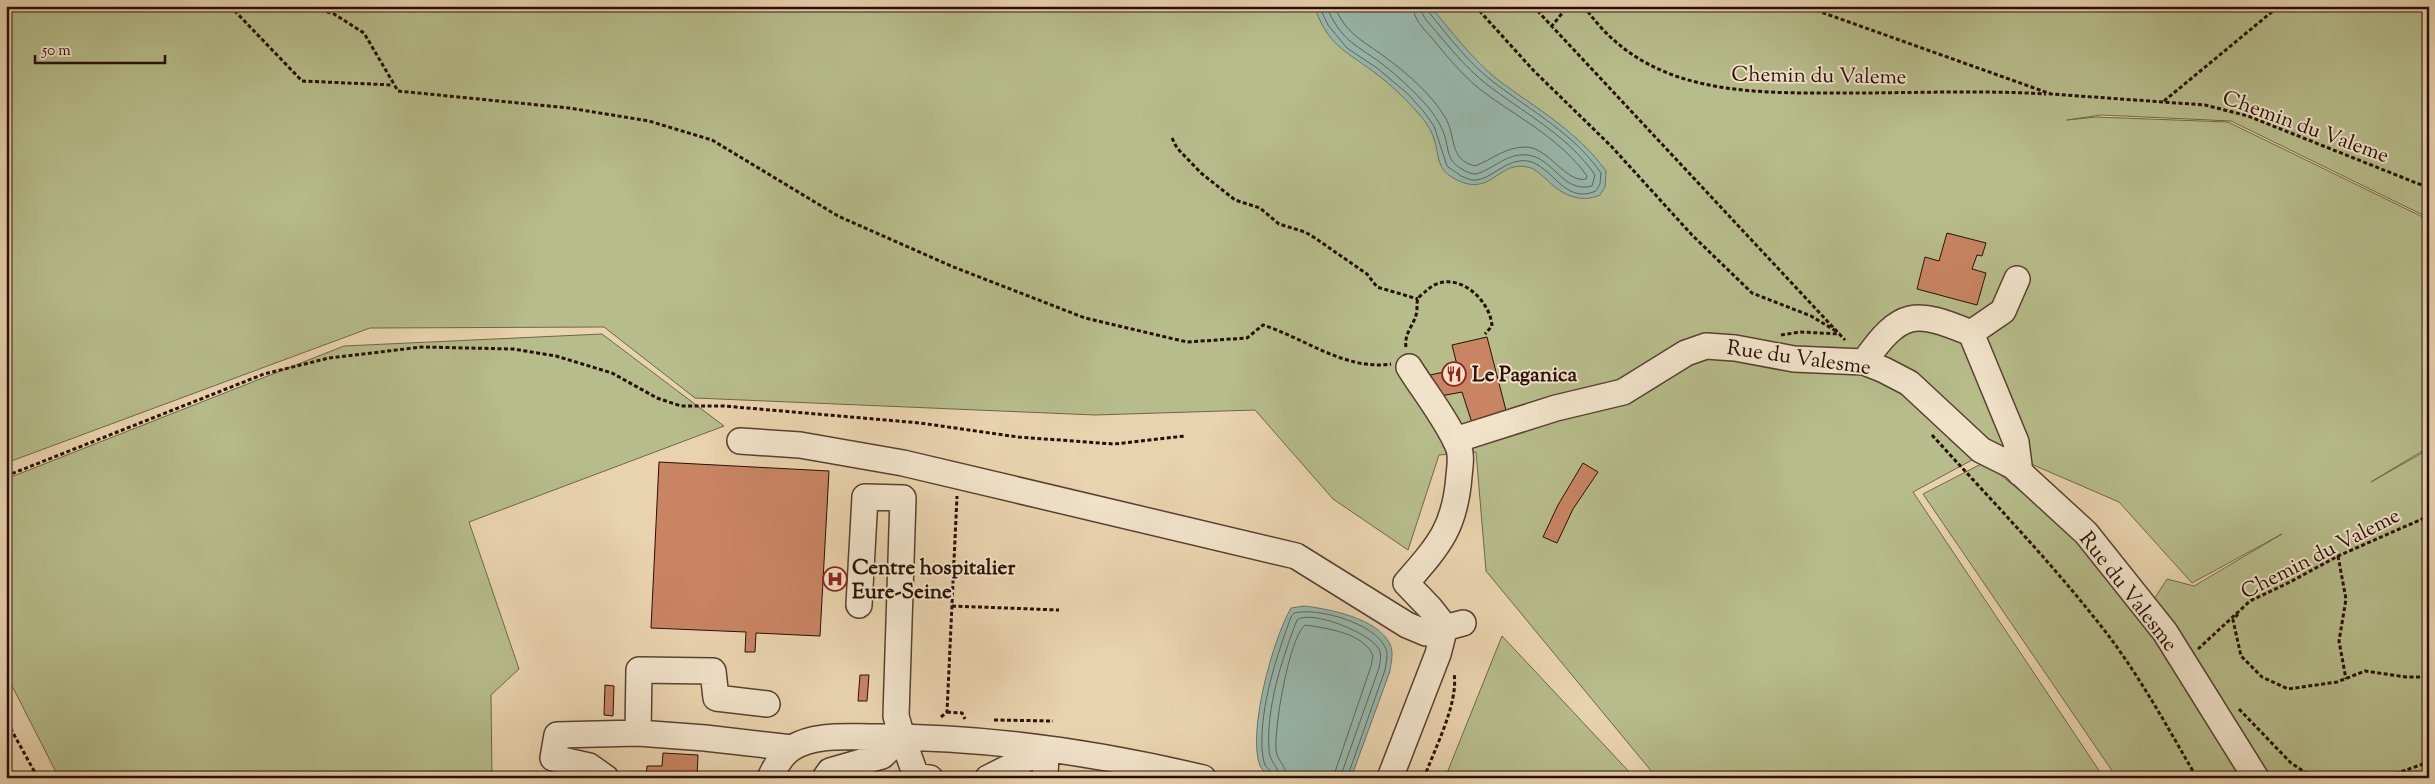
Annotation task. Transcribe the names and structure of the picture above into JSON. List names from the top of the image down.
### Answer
{
  "streets": {
    "street": ["Rue du Valesme"],
    "path": ["Chemin du Valeme"]
  },
  "crossings": [
    ["Chemin du Valeme", "Rue du Valesme"]
  ],
  "places": {
    "restaurant": ["Le Paganica"],
    "hospital": ["Centre hospitalier Eure-Seine"]
  },
  "scale_bar": "50 m"
}
